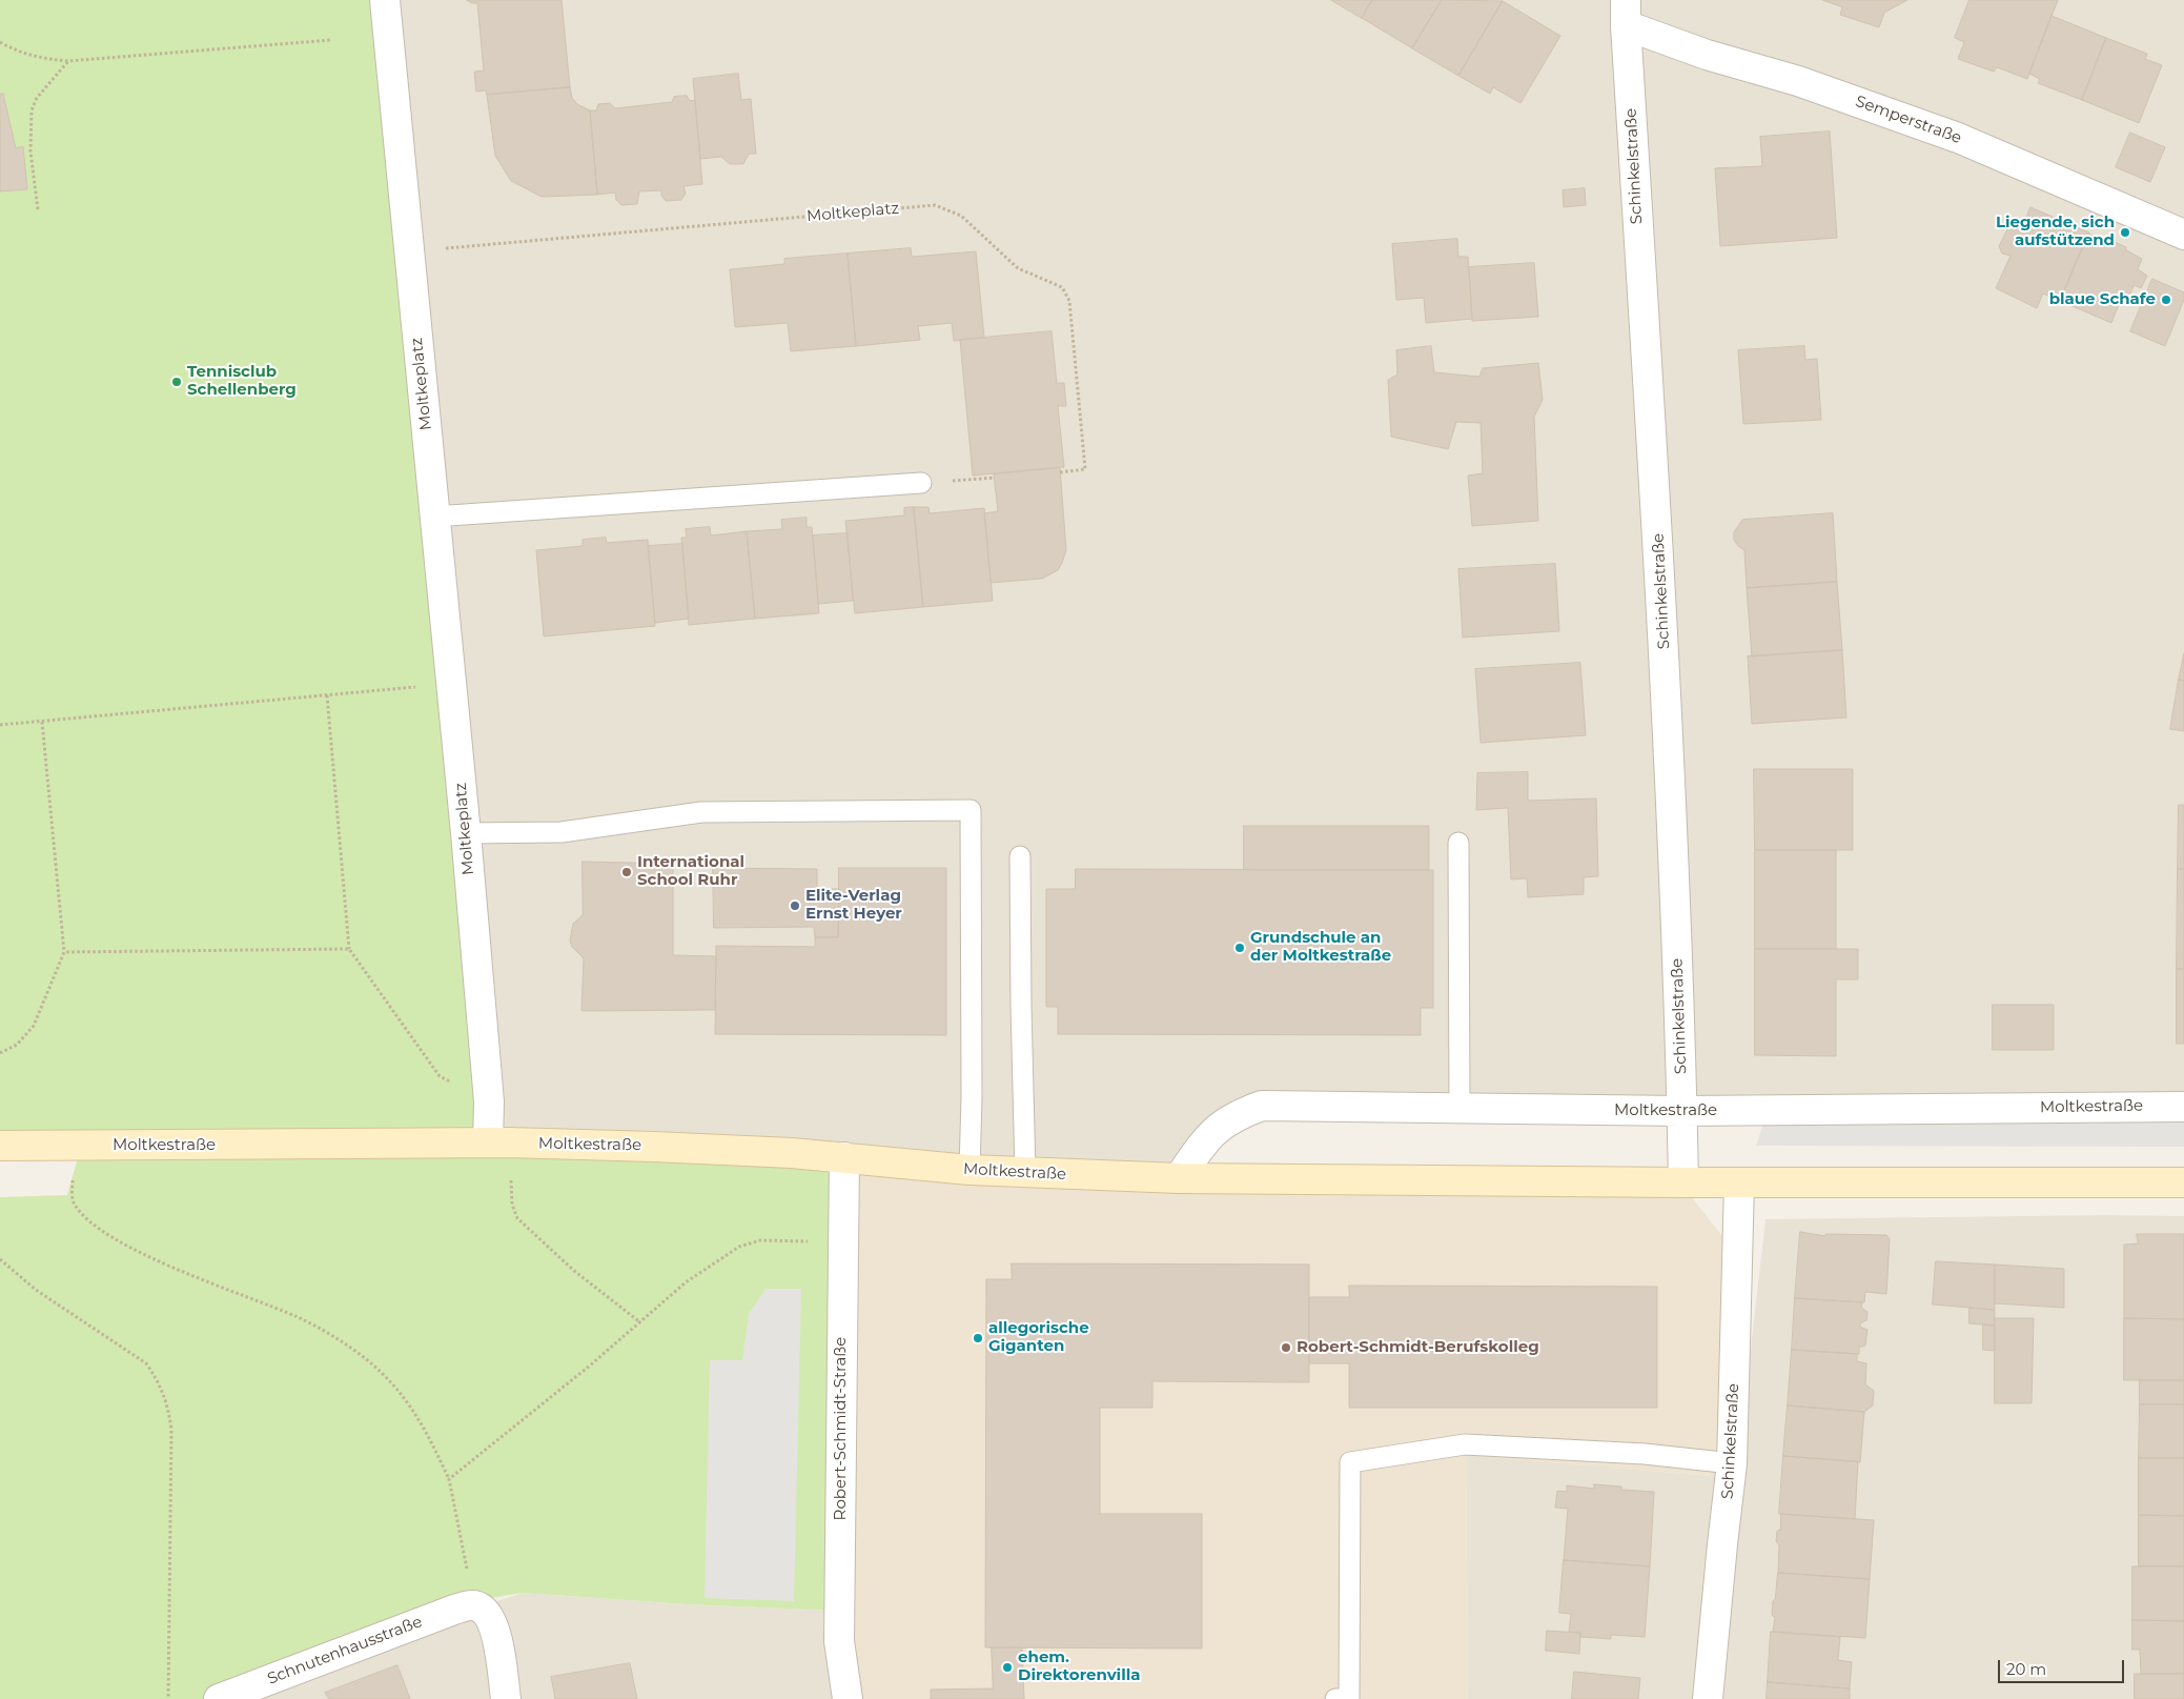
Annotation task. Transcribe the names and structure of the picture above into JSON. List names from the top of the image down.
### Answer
{
  "streets": {
    "street": [
      "Semperstraße",
      "Schinkelstraße",
      "Moltkeplatz",
      "Moltkestraße",
      "Robert-Schmidt-Straße",
      "Schnutenhausstraße"
    ]
  },
  "crossings": [
    ["Semperstraße", "Schinkelstraße"],
    ["Schinkelstraße", "Moltkestraße"],
    ["Moltkeplatz", "Moltkestraße"],
    ["Moltkestraße", "Robert-Schmidt-Straße"]
  ],
  "places": [
    "Liegende, sich aufstützend",
    "blaue Schafe",
    "Tennisclub Schellenberg",
    "International School Ruhr",
    "Elite-Verlag Ernst Heyer",
    "Grundschule an der Moltkestraße",
    "allegorische Giganten",
    "Robert-Schmidt-Berufskolleg",
    "ehem. Direktorenvilla"
  ],
  "scale_bar": "20 m"
}
